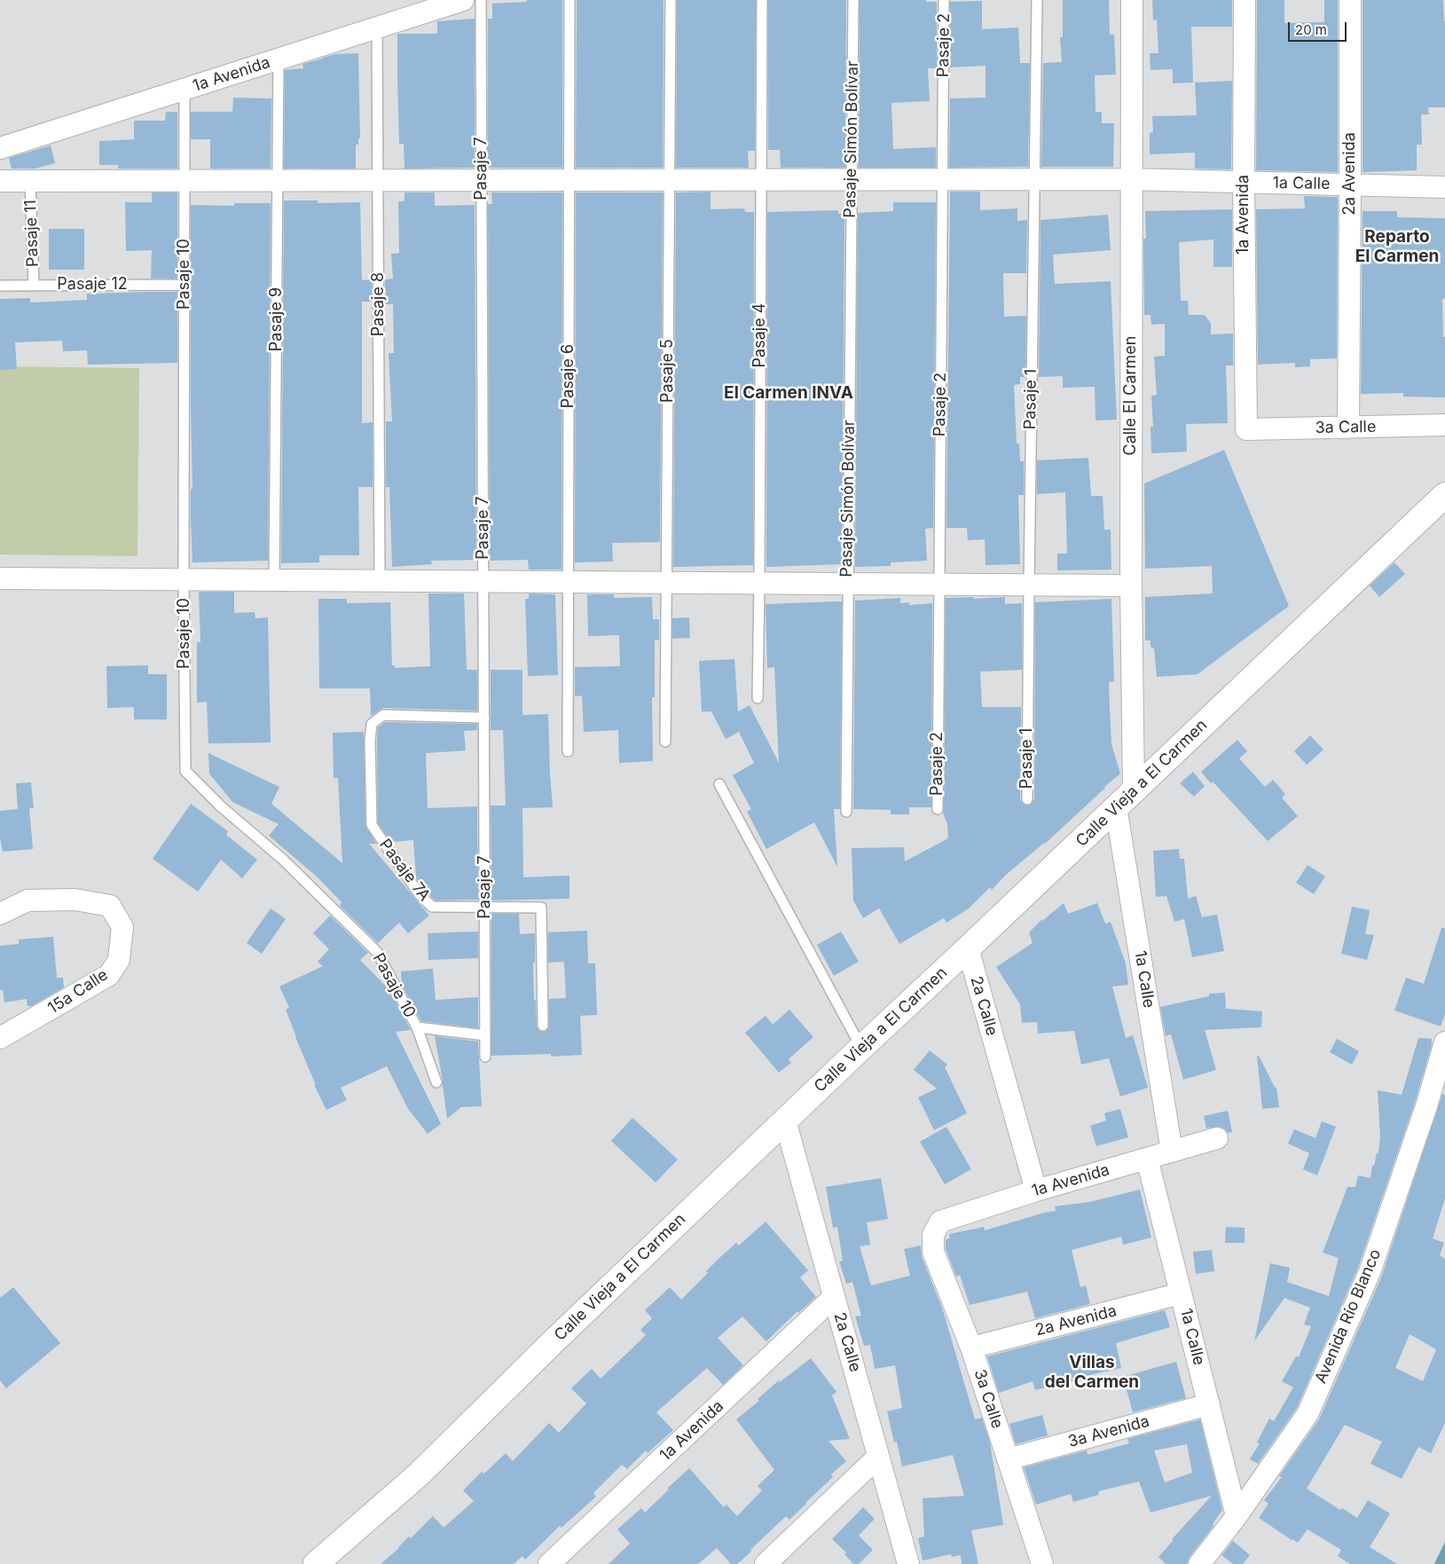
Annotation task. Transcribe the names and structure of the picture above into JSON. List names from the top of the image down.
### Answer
{
  "streets": {
    "street": [
      "1a Avenida",
      "2a Avenida",
      "1a Calle",
      "Calle El Carmen",
      "3a Calle",
      "Calle Vieja a El Carmen",
      "15a Calle",
      "2a Calle",
      "Avenida Río Blanco",
      "3a Avenida"
    ],
    "lane": [
      "Pasaje 2",
      "Pasaje Simón Bolívar",
      "Pasaje 7",
      "Pasaje 11",
      "Pasaje 10",
      "Pasaje 12",
      "Pasaje 8",
      "Pasaje 9",
      "Pasaje 4",
      "Pasaje 5",
      "Pasaje 6",
      "Pasaje 1",
      "Pasaje 7A"
    ]
  },
  "crossings": [
    ["Pasaje 2", "1a Calle"],
    ["1a Avenida", "1a Calle"],
    ["1a Avenida", "Pasaje 10"],
    ["1a Avenida", "Pasaje 8"],
    ["1a Avenida", "Pasaje 9"],
    ["1a Avenida", "3a Calle"],
    ["1a Avenida", "2a Calle"],
    ["Pasaje Simón Bolívar", "1a Calle"],
    ["Pasaje 7", "1a Calle"],
    ["Pasaje 7", "Pasaje 7A"],
    ["2a Avenida", "1a Calle"],
    ["2a Avenida", "3a Calle"],
    ["1a Calle", "Pasaje 11"],
    ["1a Calle", "Pasaje 10"],
    ["1a Calle", "Pasaje 8"],
    ["1a Calle", "Pasaje 9"],
    ["1a Calle", "Pasaje 4"],
    ["1a Calle", "Pasaje 5"],
    ["1a Calle", "Pasaje 6"],
    ["1a Calle", "Calle El Carmen"],
    ["1a Calle", "Pasaje 1"],
    ["1a Calle", "Calle Vieja a El Carmen"],
    ["1a Calle", "Avenida Río Blanco"],
    ["1a Calle", "3a Avenida"],
    ["Pasaje 11", "Pasaje 12"],
    ["Pasaje 10", "Pasaje 12"],
    ["Calle El Carmen", "Calle Vieja a El Carmen"],
    ["3a Calle", "3a Avenida"],
    ["Calle Vieja a El Carmen", "2a Calle"]
  ],
  "districts": ["Reparto El Carmen", "El Carmen INVA", "Villas del Carmen"],
  "scale_bar": "20 m"
}
